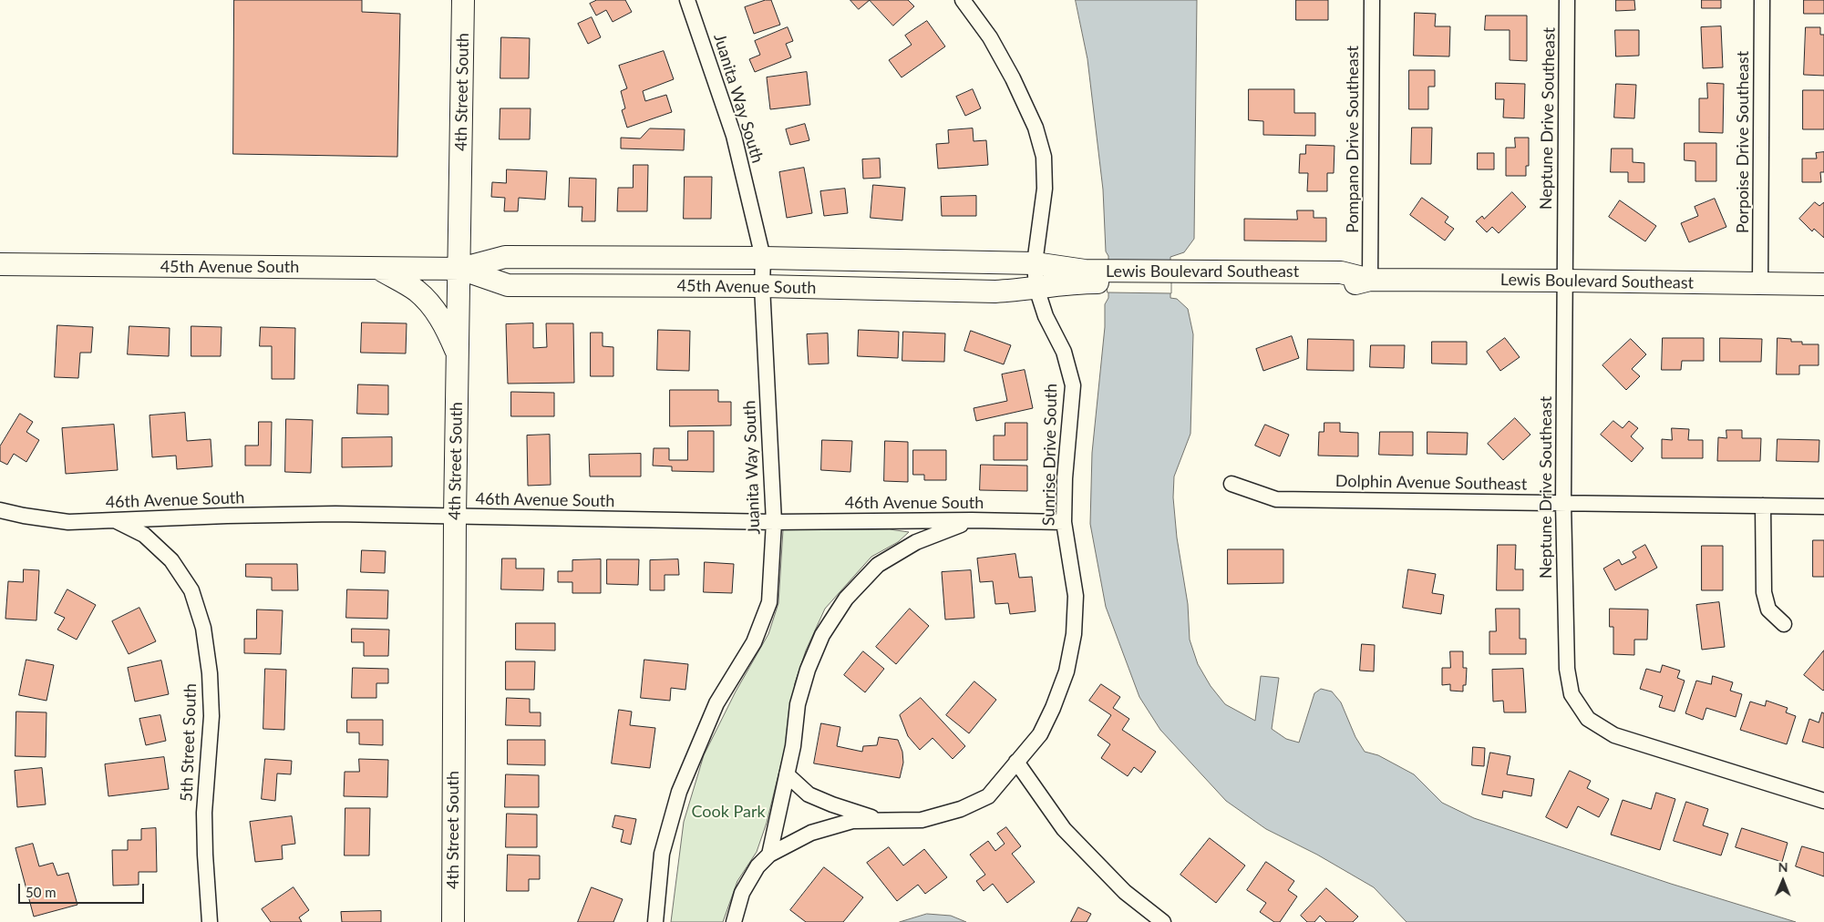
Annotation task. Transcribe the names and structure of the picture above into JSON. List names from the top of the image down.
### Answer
{
  "streets": {
    "street": [
      "4th Street South",
      "Juanita Way South",
      "Neptune Drive Southeast",
      "Pompano Drive Southeast",
      "Porpoise Drive Southeast",
      "45th Avenue South",
      "Lewis Boulevard Southeast",
      "Sunrise Drive South",
      "Dolphin Avenue Southeast",
      "46th Avenue South",
      "5th Street South"
    ]
  },
  "crossings": [
    ["4th Street South", "45th Avenue South"],
    ["4th Street South", "46th Avenue South"],
    ["Juanita Way South", "45th Avenue South"],
    ["Juanita Way South", "46th Avenue South"],
    ["Neptune Drive Southeast", "Lewis Boulevard Southeast"],
    ["Neptune Drive Southeast", "Dolphin Avenue Southeast"],
    ["Pompano Drive Southeast", "Lewis Boulevard Southeast"],
    ["Porpoise Drive Southeast", "Lewis Boulevard Southeast"],
    ["45th Avenue South", "Lewis Boulevard Southeast"],
    ["45th Avenue South", "Sunrise Drive South"],
    ["Lewis Boulevard Southeast", "Sunrise Drive South"],
    ["Sunrise Drive South", "46th Avenue South"],
    ["46th Avenue South", "5th Street South"]
  ],
  "parks": ["Cook Park"],
  "scale_bar": "50 m",
  "north": "top"
}
